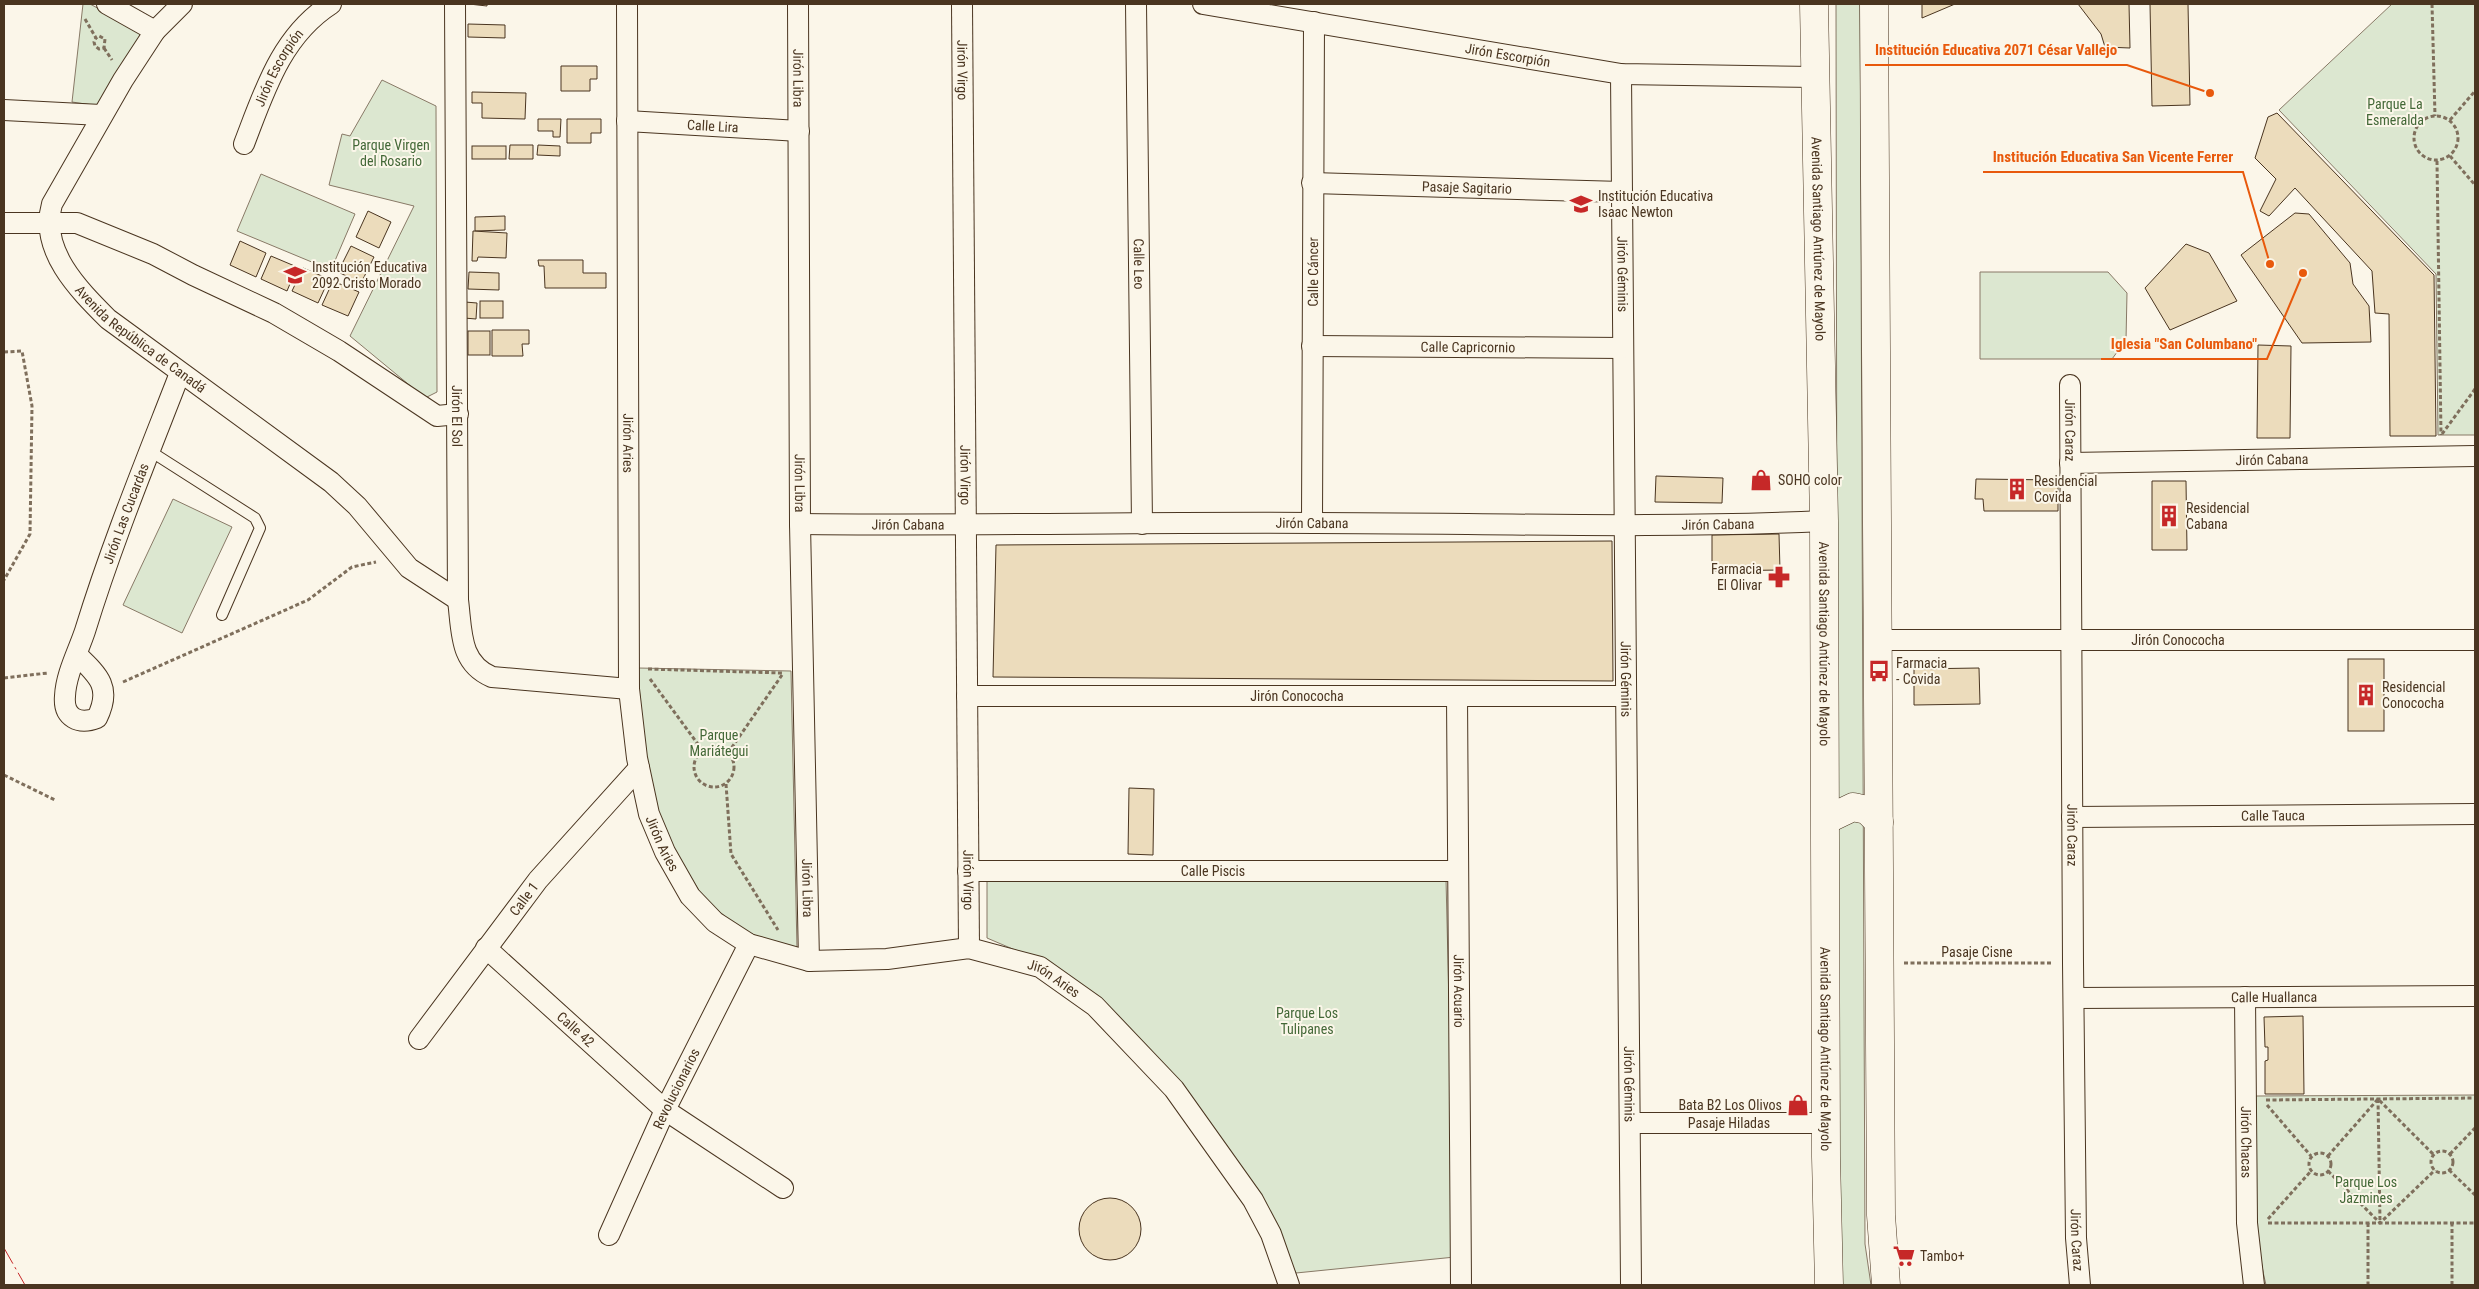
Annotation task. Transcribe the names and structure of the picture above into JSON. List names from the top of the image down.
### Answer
{
  "streets": {
    "main road": ["Avenida Santiago Antúnez de Mayolo"],
    "street": [
      "Jirón Escorpión",
      "Jirón Virgo",
      "Jirón Libra",
      "Calle Lira",
      "Pasaje Sagitario",
      "Calle Leo",
      "Calle Cáncer",
      "Jirón Géminis",
      "Avenida República de Canadá",
      "Calle Capricornio",
      "Jirón El Sol",
      "Jirón Caraz",
      "Jirón Aries",
      "Jirón Cabana",
      "Jirón Las Cucardas",
      "Jirón Conococha",
      "Calle Tauca",
      "Calle Piscis",
      "Calle 1",
      "Jirón Acuario",
      "Calle Huallanca",
      "Calle 42",
      "Revolucionarios",
      "Pasaje Hiladas",
      "Jirón Chacas"
    ],
    "path": ["Pasaje Cisne"]
  },
  "crossings": [
    ["Jirón Escorpión", "Avenida Santiago Antúnez de Mayolo"],
    ["Jirón Escorpión", "Calle Cáncer"],
    ["Jirón Escorpión", "Jirón Géminis"],
    ["Jirón Virgo", "Jirón Aries"],
    ["Jirón Virgo", "Jirón Cabana"],
    ["Jirón Virgo", "Jirón Conococha"],
    ["Jirón Virgo", "Calle Piscis"],
    ["Jirón Libra", "Calle Lira"],
    ["Jirón Libra", "Jirón Aries"],
    ["Jirón Libra", "Jirón Cabana"],
    ["Calle Lira", "Jirón Aries"],
    ["Pasaje Sagitario", "Calle Cáncer"],
    ["Pasaje Sagitario", "Jirón Géminis"],
    ["Avenida Santiago Antúnez de Mayolo", "Jirón Cabana"],
    ["Avenida Santiago Antúnez de Mayolo", "Pasaje Hiladas"],
    ["Calle Leo", "Jirón Cabana"],
    ["Calle Cáncer", "Calle Capricornio"],
    ["Calle Cáncer", "Jirón Cabana"],
    ["Jirón Géminis", "Calle Capricornio"],
    ["Jirón Géminis", "Jirón Cabana"],
    ["Jirón Géminis", "Jirón Conococha"],
    ["Jirón Géminis", "Pasaje Hiladas"],
    ["Avenida República de Canadá", "Jirón El Sol"],
    ["Avenida República de Canadá", "Jirón Las Cucardas"],
    ["Jirón El Sol", "Jirón Aries"],
    ["Jirón Caraz", "Jirón Cabana"],
    ["Jirón Caraz", "Jirón Conococha"],
    ["Jirón Caraz", "Calle Tauca"],
    ["Jirón Caraz", "Pasaje Cisne"],
    ["Jirón Caraz", "Calle Huallanca"],
    ["Jirón Aries", "Calle 1"],
    ["Jirón Aries", "Revolucionarios"],
    ["Jirón Conococha", "Jirón Acuario"],
    ["Calle Piscis", "Jirón Acuario"],
    ["Calle 1", "Calle 42"],
    ["Calle Huallanca", "Jirón Chacas"],
    ["Calle 42", "Revolucionarios"]
  ],
  "parks": [
    "Parque La Esmeralda",
    "Parque Virgen del Rosario",
    "Parque Mariátegui",
    "Parque Los Tulipanes",
    "Parque Los Jazmines"
  ],
  "places": {
    "other": ["Institución Educativa 2071 César Vallejo", "Institución Educativa San Vicente Ferrer", "Iglesia \"San Columbano\""],
    "school or university": ["Institución Educativa Isaac Newton", "Institución Educativa 2092 Cristo Morado"],
    "shop": ["SOHO color", "Bata B2 Los Olivos"],
    "building": ["Residencial Covida", "Residencial Cabana", "Residencial Conococha"],
    "pharmacy": ["Farmacia El Olivar"],
    "bus stop": ["Farmacia - Covida"],
    "supermarket": ["Tambo+"]
  }
}
